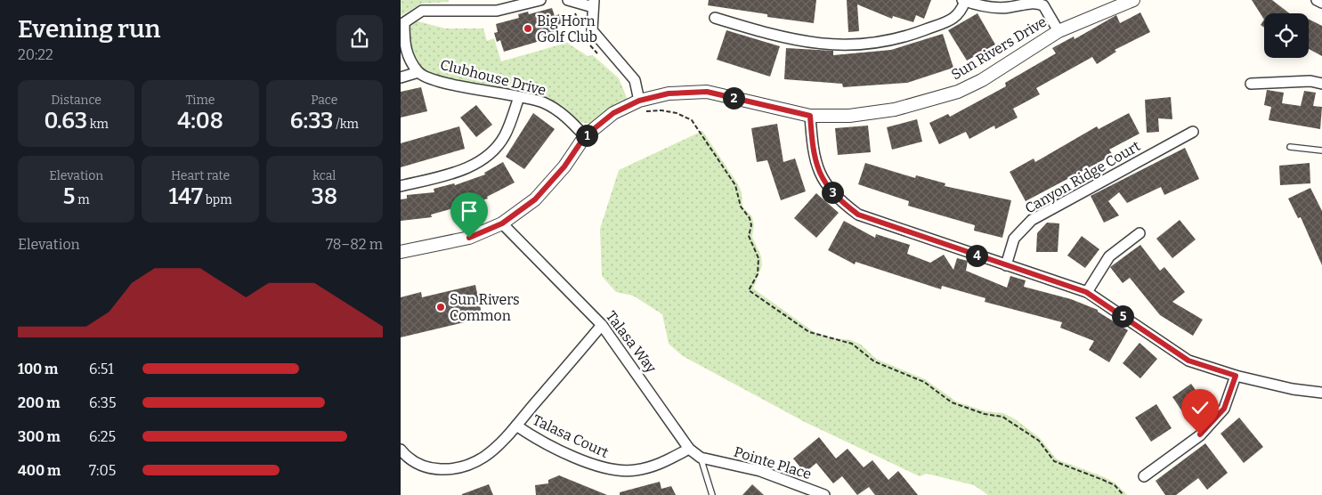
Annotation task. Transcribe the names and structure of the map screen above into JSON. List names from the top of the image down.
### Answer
{
  "streets": {
    "street": [
      "Sun Rivers Drive",
      "Clubhouse Drive",
      "Canyon Ridge Court",
      "Talasa Way",
      "Talasa Court",
      "Pointe Place"
    ]
  },
  "crossings": [
    ["Sun Rivers Drive", "Clubhouse Drive"],
    ["Sun Rivers Drive", "Talasa Way"],
    ["Talasa Way", "Talasa Court"],
    ["Talasa Way", "Pointe Place"],
    ["Talasa Court", "Pointe Place"]
  ],
  "places": ["Big Horn Golf Club", "Sun Rivers Common"],
  "page": {
    "heading": ["Evening run", "20:22"],
    "stats": [
      ["Distance", "0.63 km"],
      ["Time", "4:08"],
      ["Pace", "6:33 /km"],
      ["Elevation", "5 m"],
      ["Heart rate", "147 bpm"],
      ["kcal", "38"]
    ],
    "pins": [
      "2",
      "1",
      "3",
      "4",
      "5"
    ],
    "chart": ["Elevation", "78–82 m"],
    "list": [
      {
        "name": "100 m",
        "note": "6:51"
      },
      {
        "name": "200 m",
        "note": "6:35"
      },
      {
        "name": "300 m",
        "note": "6:25"
      },
      {
        "name": "400 m",
        "note": "7:05"
      }
    ]
  }
}
